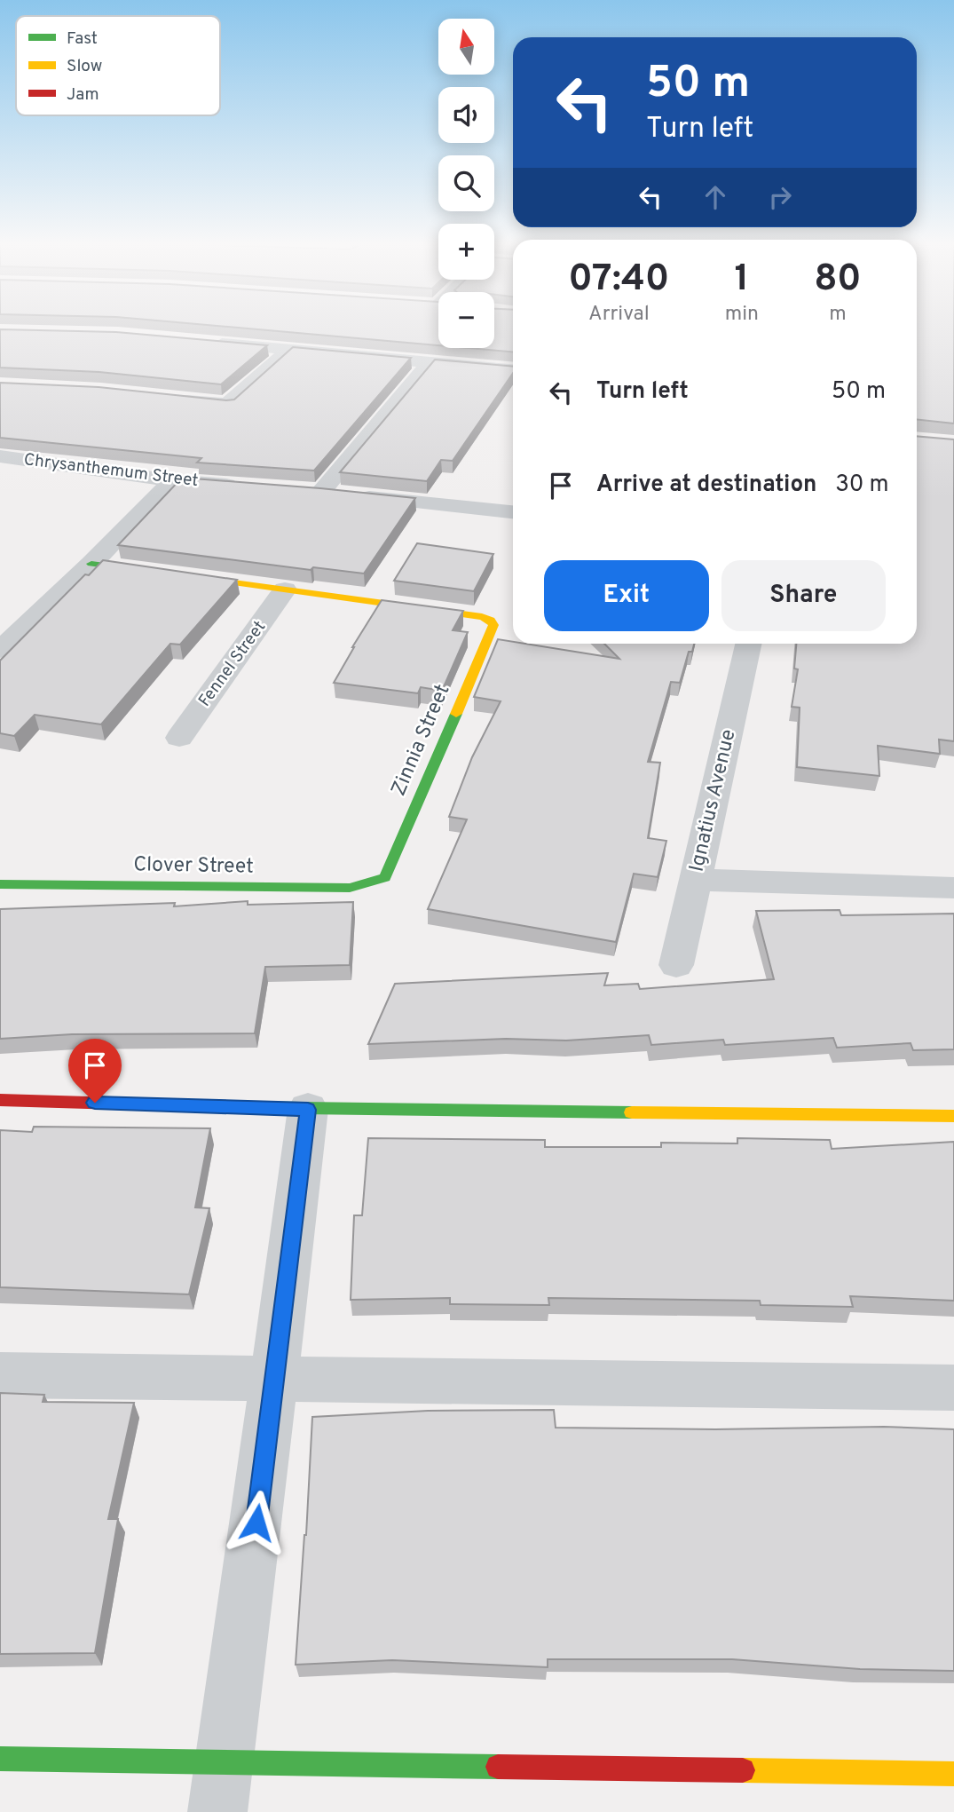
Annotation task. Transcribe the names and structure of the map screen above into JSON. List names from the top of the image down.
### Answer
{
  "streets": {
    "street": [
      "Chrysanthemum Street",
      "Fennel Street",
      "Zinnia Street",
      "Ignatius Avenue",
      "Clover Street"
    ]
  },
  "crossings": [
    ["Fennel Street", "Zinnia Street"],
    ["Zinnia Street", "Clover Street"]
  ],
  "legend": ["Fast", "Slow", "Jam"],
  "north": "top",
  "page": {
    "map_buttons": ["+", "−"],
    "turn": ["50 m", "Turn left"],
    "eta": [
      "07:40",
      "Arrival",
      "1",
      "min",
      "80",
      "m"
    ],
    "list": [
      {
        "name": "Turn left",
        "value": "50 m"
      },
      {
        "name": "Arrive at destination",
        "value": "30 m"
      }
    ],
    "buttons": ["Exit", "Share"]
  }
}
